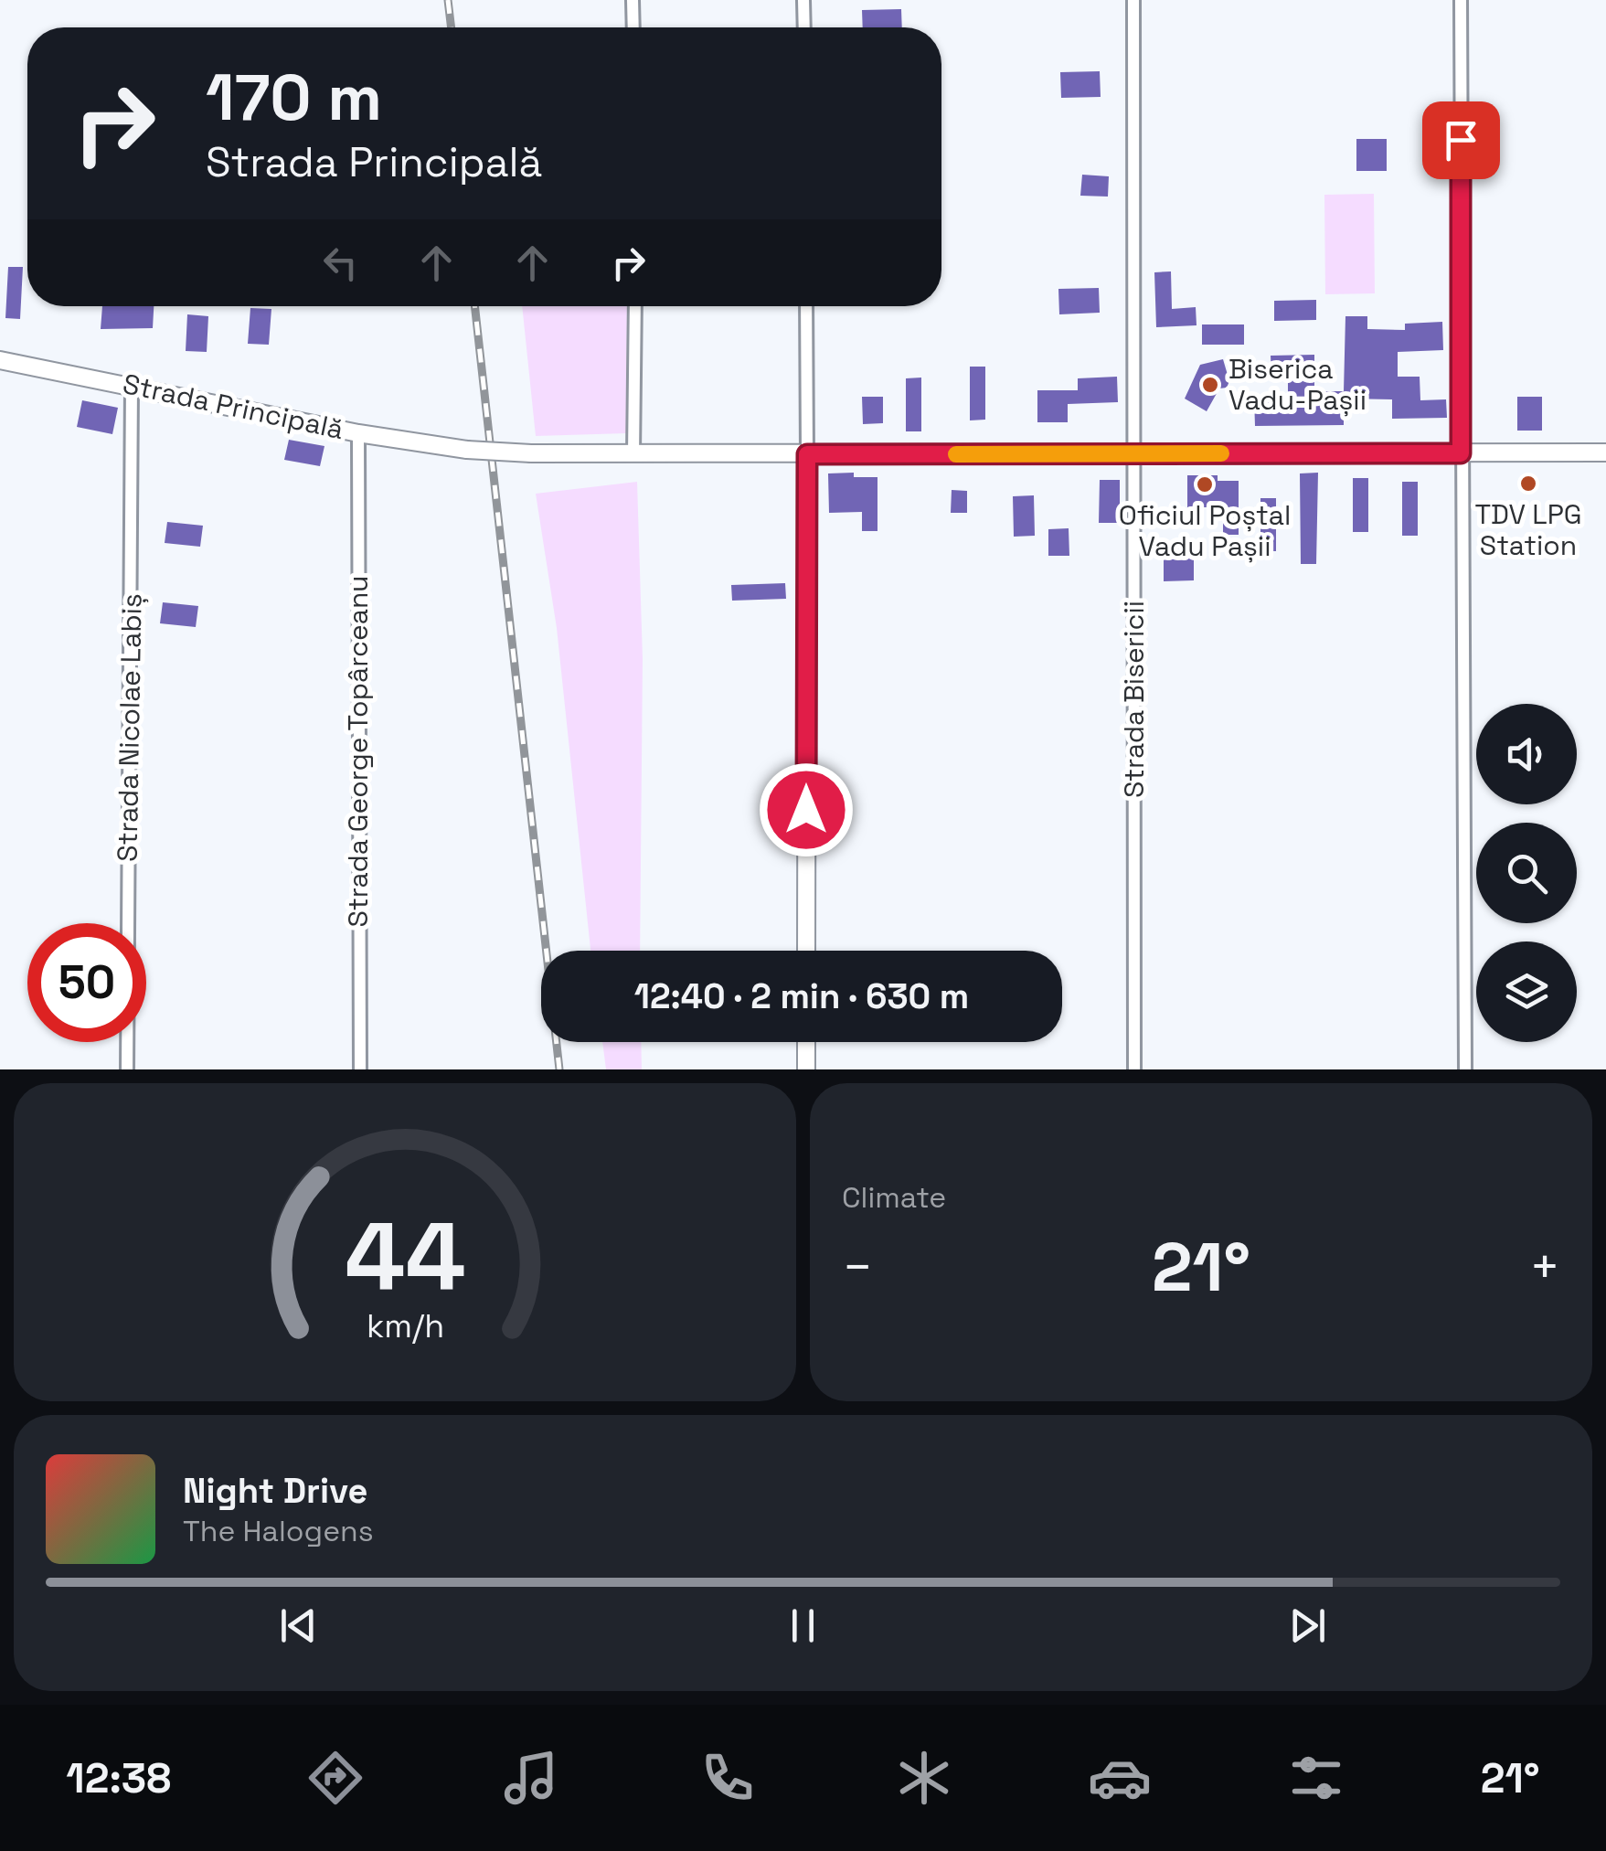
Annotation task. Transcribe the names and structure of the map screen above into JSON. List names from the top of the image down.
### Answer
{
  "streets": {
    "main road": ["Strada Principală"],
    "street": ["Strada Bisericii", "Strada Nicolae Labiș", "Strada George Topârceanu"]
  },
  "crossings": [
    ["Strada Principală", "Strada Nicolae Labiș"],
    ["Strada Principală", "Strada George Topârceanu"]
  ],
  "places": ["Biserica Vadu-Pașii", "TDV LPG Station", "Oficiul Poștal Vadu Pașii"],
  "page": {
    "turn": ["170 m", "Strada Principală"],
    "limit": "50",
    "trip": "12:40 · 2 min · 630 m",
    "tile": "Climate",
    "heat": ["−", "21°", "+"],
    "song": ["Night Drive", "The Halogens"],
    "tabs": ["12:38", "21°"],
    "gauge": ["44", "km/h"]
  }
}
